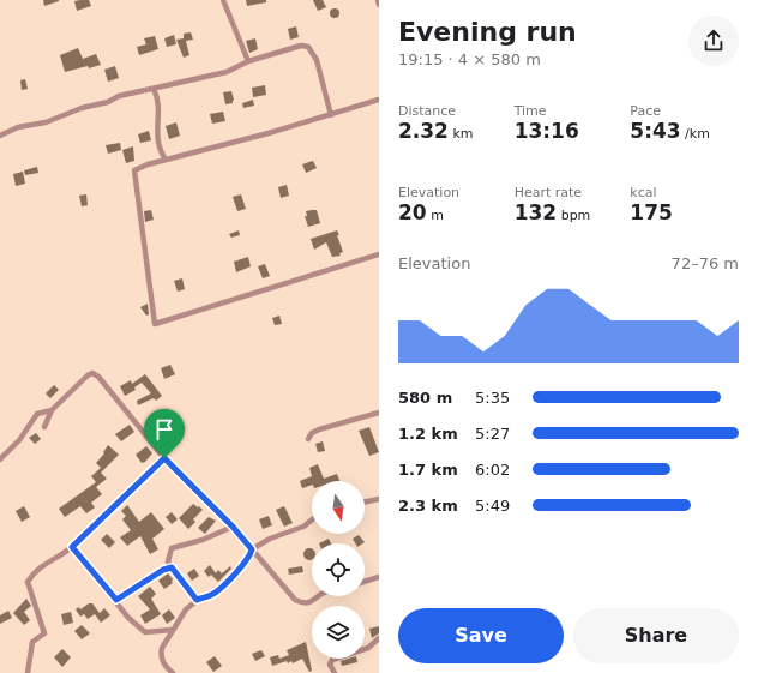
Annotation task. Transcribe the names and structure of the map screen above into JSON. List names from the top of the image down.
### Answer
{
  "north": "bottom",
  "page": {
    "heading": ["Evening run", "19:15 · 4 × 580 m"],
    "stats": [
      ["Distance", "2.32 km"],
      ["Time", "13:16"],
      ["Pace", "5:43 /km"],
      ["Elevation", "20 m"],
      ["Heart rate", "132 bpm"],
      ["kcal", "175"]
    ],
    "chart": ["Elevation", "72–76 m"],
    "list": [
      {
        "name": "580 m",
        "note": "5:35"
      },
      {
        "name": "1.2 km",
        "note": "5:27"
      },
      {
        "name": "1.7 km",
        "note": "6:02"
      },
      {
        "name": "2.3 km",
        "note": "5:49"
      }
    ],
    "buttons": ["Save", "Share"]
  }
}
